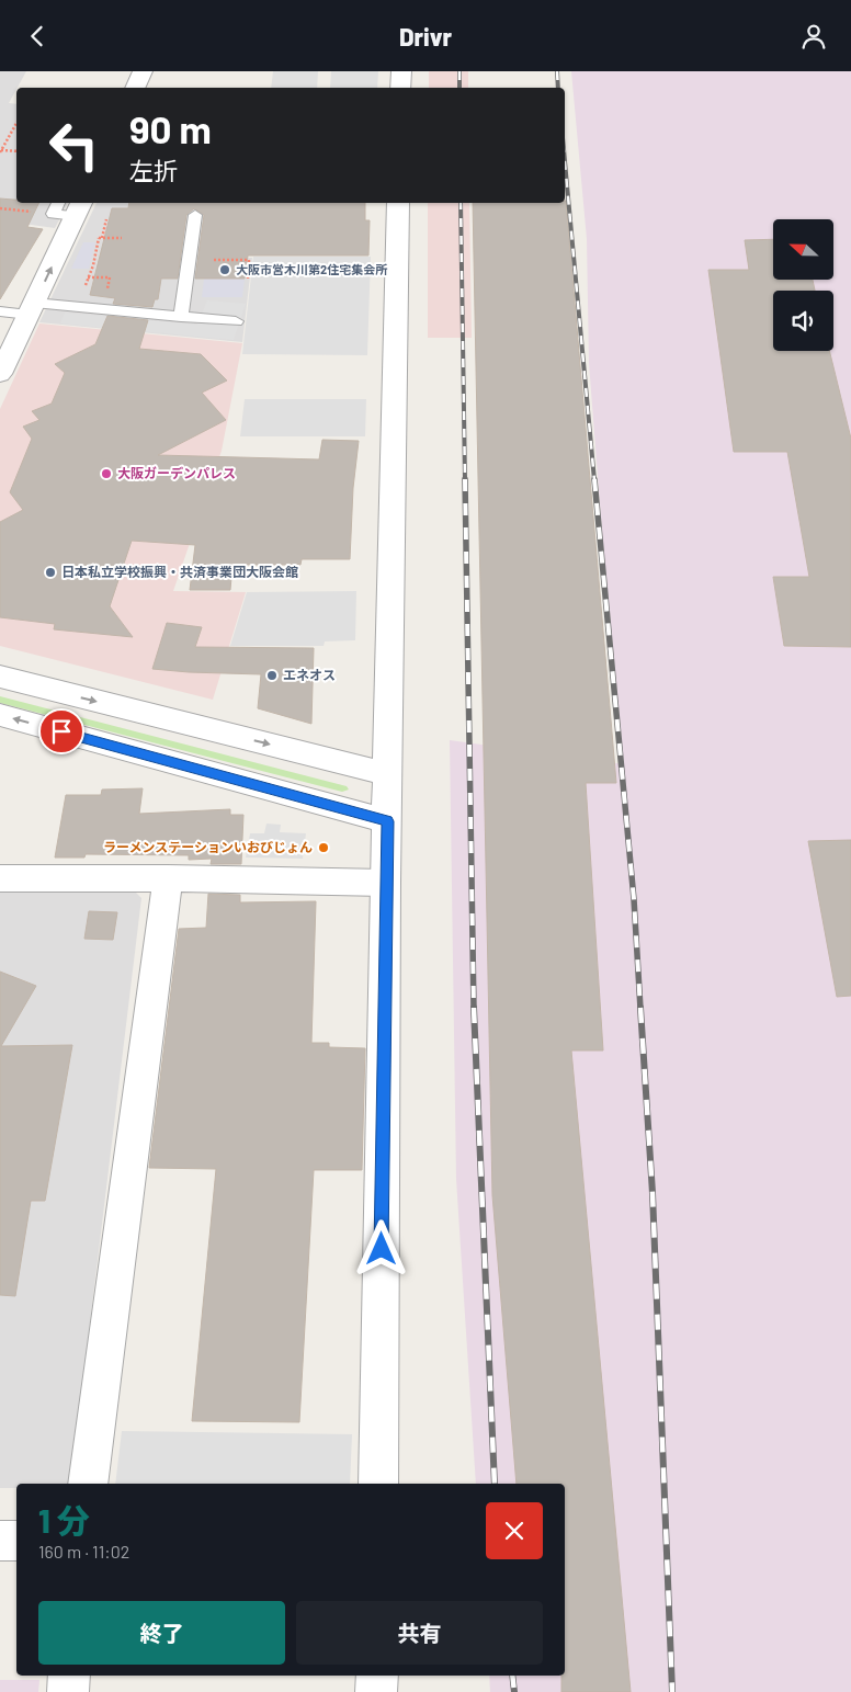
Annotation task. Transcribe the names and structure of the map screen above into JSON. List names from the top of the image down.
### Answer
{
  "places": [
    "大阪市営木川第2住宅集会所",
    "大阪ガーデンパレス",
    "日本私立学校振興・共済事業団大阪会館",
    "エネオス",
    "ラーメンステーションいおびじょん"
  ],
  "north": "left",
  "page": {
    "header": "Drivr",
    "turn": ["90 m", "左折"],
    "heading": ["1 分", "160 m · 11:02"],
    "buttons": ["終了", "共有"]
  }
}
